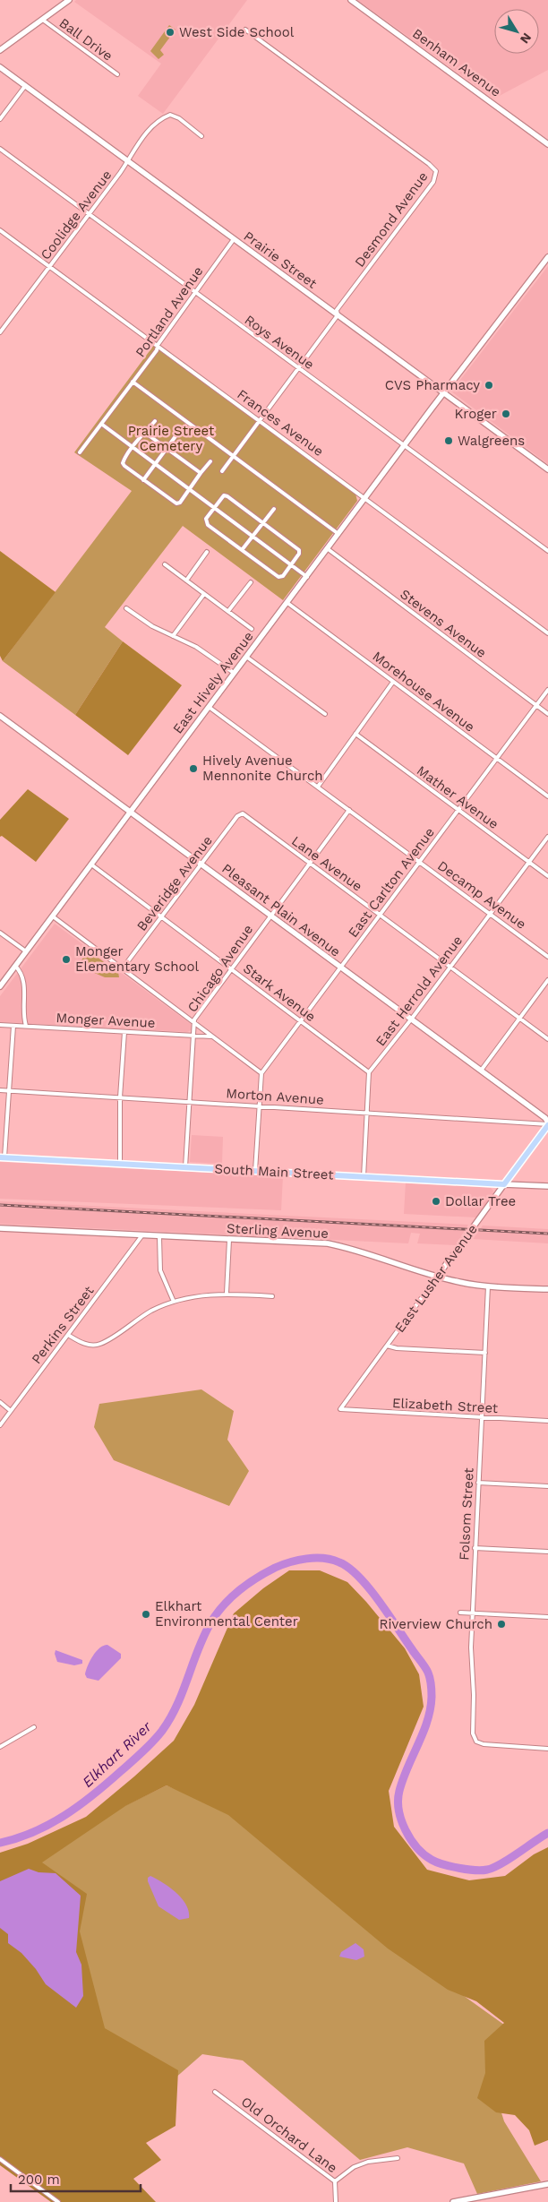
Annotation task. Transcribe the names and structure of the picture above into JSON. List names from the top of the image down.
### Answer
{
  "streets": {
    "main road": ["South Main Street", "East Lusher Avenue"],
    "street": [
      "Ball Drive",
      "Benham Avenue",
      "Coolidge Avenue",
      "Desmond Avenue",
      "Prairie Street",
      "Portland Avenue",
      "Roys Avenue",
      "Frances Avenue",
      "Stevens Avenue",
      "East Hively Avenue",
      "Morehouse Avenue",
      "Mather Avenue",
      "Lane Avenue",
      "East Carlton Avenue",
      "Beveridge Avenue",
      "Decamp Avenue",
      "Pleasant Plain Avenue",
      "Chicago Avenue",
      "East Herrold Avenue",
      "Stark Avenue",
      "Monger Avenue",
      "Morton Avenue",
      "Sterling Avenue",
      "Perkins Street",
      "Elizabeth Street",
      "Folsom Street",
      "Old Orchard Lane"
    ]
  },
  "crossings": [
    ["Coolidge Avenue", "Prairie Street"],
    ["Coolidge Avenue", "Roys Avenue"],
    ["Coolidge Avenue", "Frances Avenue"],
    ["Desmond Avenue", "Prairie Street"],
    ["Desmond Avenue", "Roys Avenue"],
    ["Desmond Avenue", "Frances Avenue"],
    ["Prairie Street", "Portland Avenue"],
    ["Prairie Street", "East Hively Avenue"],
    ["Portland Avenue", "Roys Avenue"],
    ["Portland Avenue", "Frances Avenue"],
    ["Roys Avenue", "East Hively Avenue"],
    ["Frances Avenue", "East Hively Avenue"],
    ["Stevens Avenue", "East Hively Avenue"],
    ["Stevens Avenue", "East Carlton Avenue"],
    ["East Hively Avenue", "Morehouse Avenue"],
    ["East Hively Avenue", "Decamp Avenue"],
    ["East Hively Avenue", "Pleasant Plain Avenue"],
    ["East Hively Avenue", "Stark Avenue"],
    ["Morehouse Avenue", "East Carlton Avenue"],
    ["Mather Avenue", "East Carlton Avenue"],
    ["Mather Avenue", "East Herrold Avenue"],
    ["Lane Avenue", "East Carlton Avenue"],
    ["Lane Avenue", "Beveridge Avenue"],
    ["Lane Avenue", "Chicago Avenue"],
    ["Lane Avenue", "East Herrold Avenue"],
    ["East Carlton Avenue", "Decamp Avenue"],
    ["East Carlton Avenue", "Pleasant Plain Avenue"],
    ["East Carlton Avenue", "Stark Avenue"],
    ["Beveridge Avenue", "Pleasant Plain Avenue"],
    ["Beveridge Avenue", "Stark Avenue"],
    ["Decamp Avenue", "Chicago Avenue"],
    ["Decamp Avenue", "East Herrold Avenue"],
    ["Pleasant Plain Avenue", "Chicago Avenue"],
    ["Pleasant Plain Avenue", "East Herrold Avenue"],
    ["Pleasant Plain Avenue", "Morton Avenue"],
    ["Pleasant Plain Avenue", "East Lusher Avenue"],
    ["Chicago Avenue", "Stark Avenue"],
    ["Chicago Avenue", "Monger Avenue"],
    ["Chicago Avenue", "Morton Avenue"],
    ["Chicago Avenue", "South Main Street"],
    ["East Herrold Avenue", "Stark Avenue"],
    ["Morton Avenue", "East Lusher Avenue"],
    ["South Main Street", "East Lusher Avenue"],
    ["Sterling Avenue", "East Lusher Avenue"],
    ["Sterling Avenue", "Perkins Street"],
    ["Sterling Avenue", "Folsom Street"],
    ["East Lusher Avenue", "Elizabeth Street"],
    ["Elizabeth Street", "Folsom Street"]
  ],
  "water": ["Elkhart River"],
  "parks": ["Prairie Street Cemetery"],
  "places": [
    "West Side School",
    "CVS Pharmacy",
    "Kroger",
    "Walgreens",
    "Hively Avenue Mennonite Church",
    "Monger Elementary School",
    "Dollar Tree",
    "Elkhart Environmental Center",
    "Riverview Church"
  ],
  "scale_bar": "200 m",
  "north": "bottom right"
}
